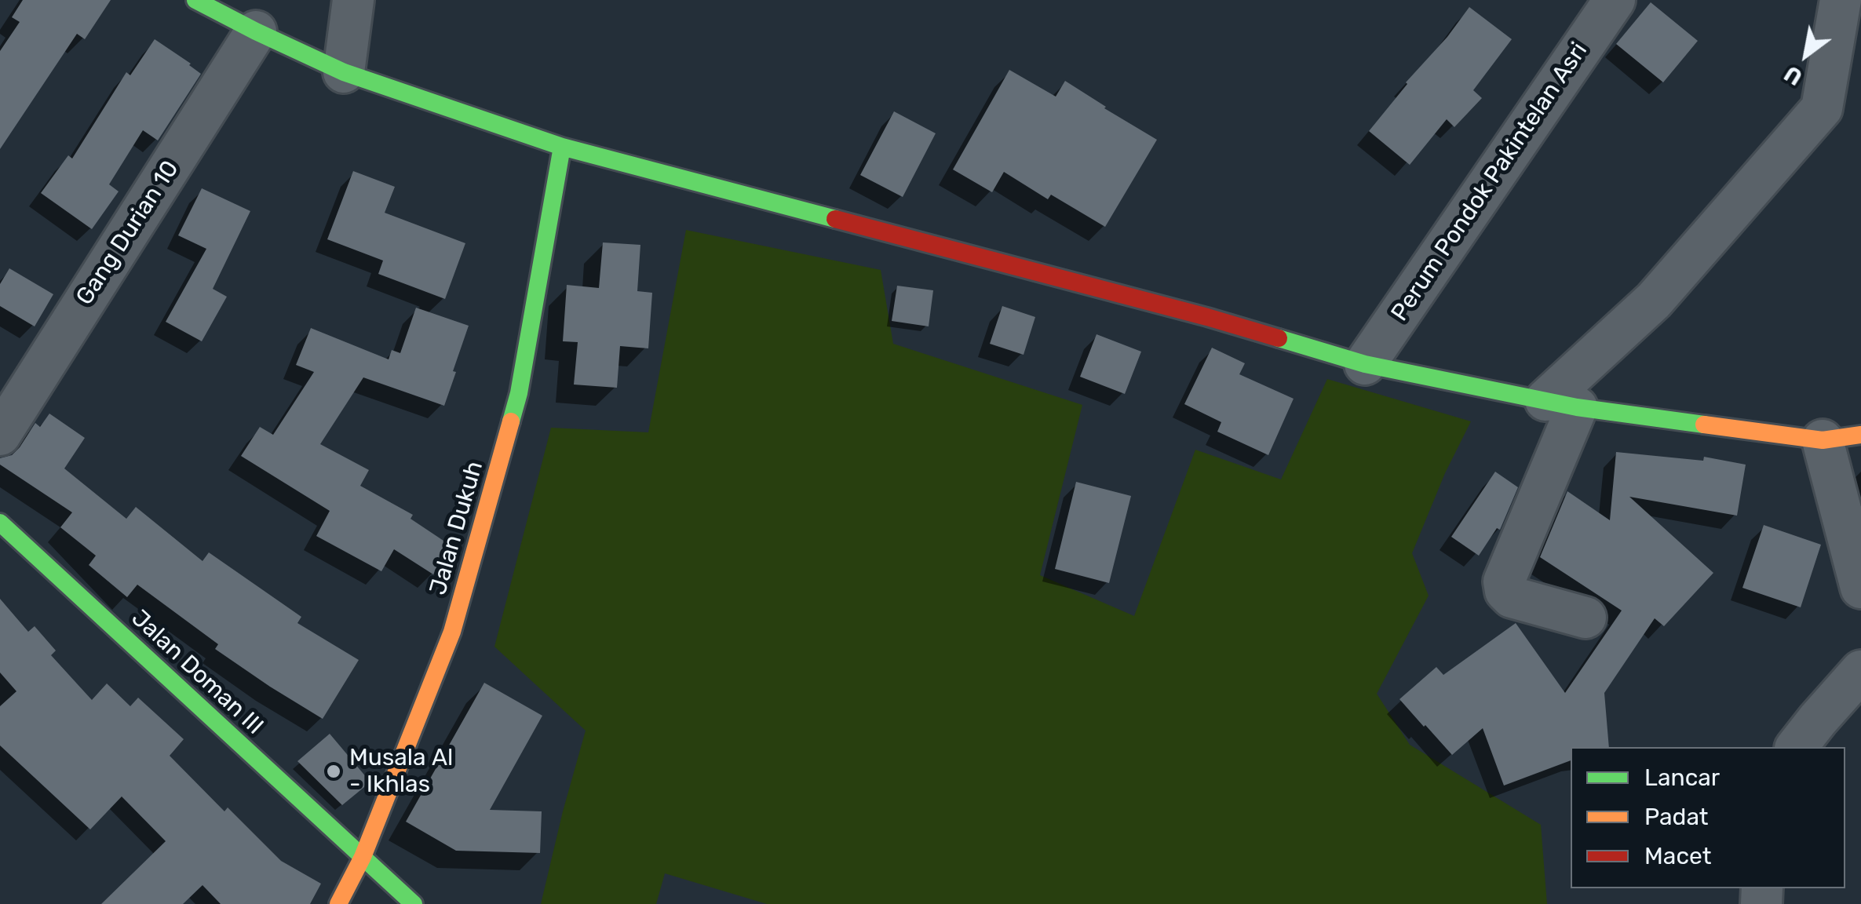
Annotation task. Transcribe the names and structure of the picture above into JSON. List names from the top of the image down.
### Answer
{
  "streets": {
    "street": [
      "Perum Pondok Pakintelan Asri",
      "Gang Durian 10",
      "Jalan Dukuh",
      "Jalan Doman III"
    ]
  },
  "crossings": [
    ["Jalan Dukuh", "Jalan Doman III"]
  ],
  "places": ["Musala Al - Ikhlas"],
  "legend": ["Lancar", "Padat", "Macet"],
  "north": "bottom left"
}
